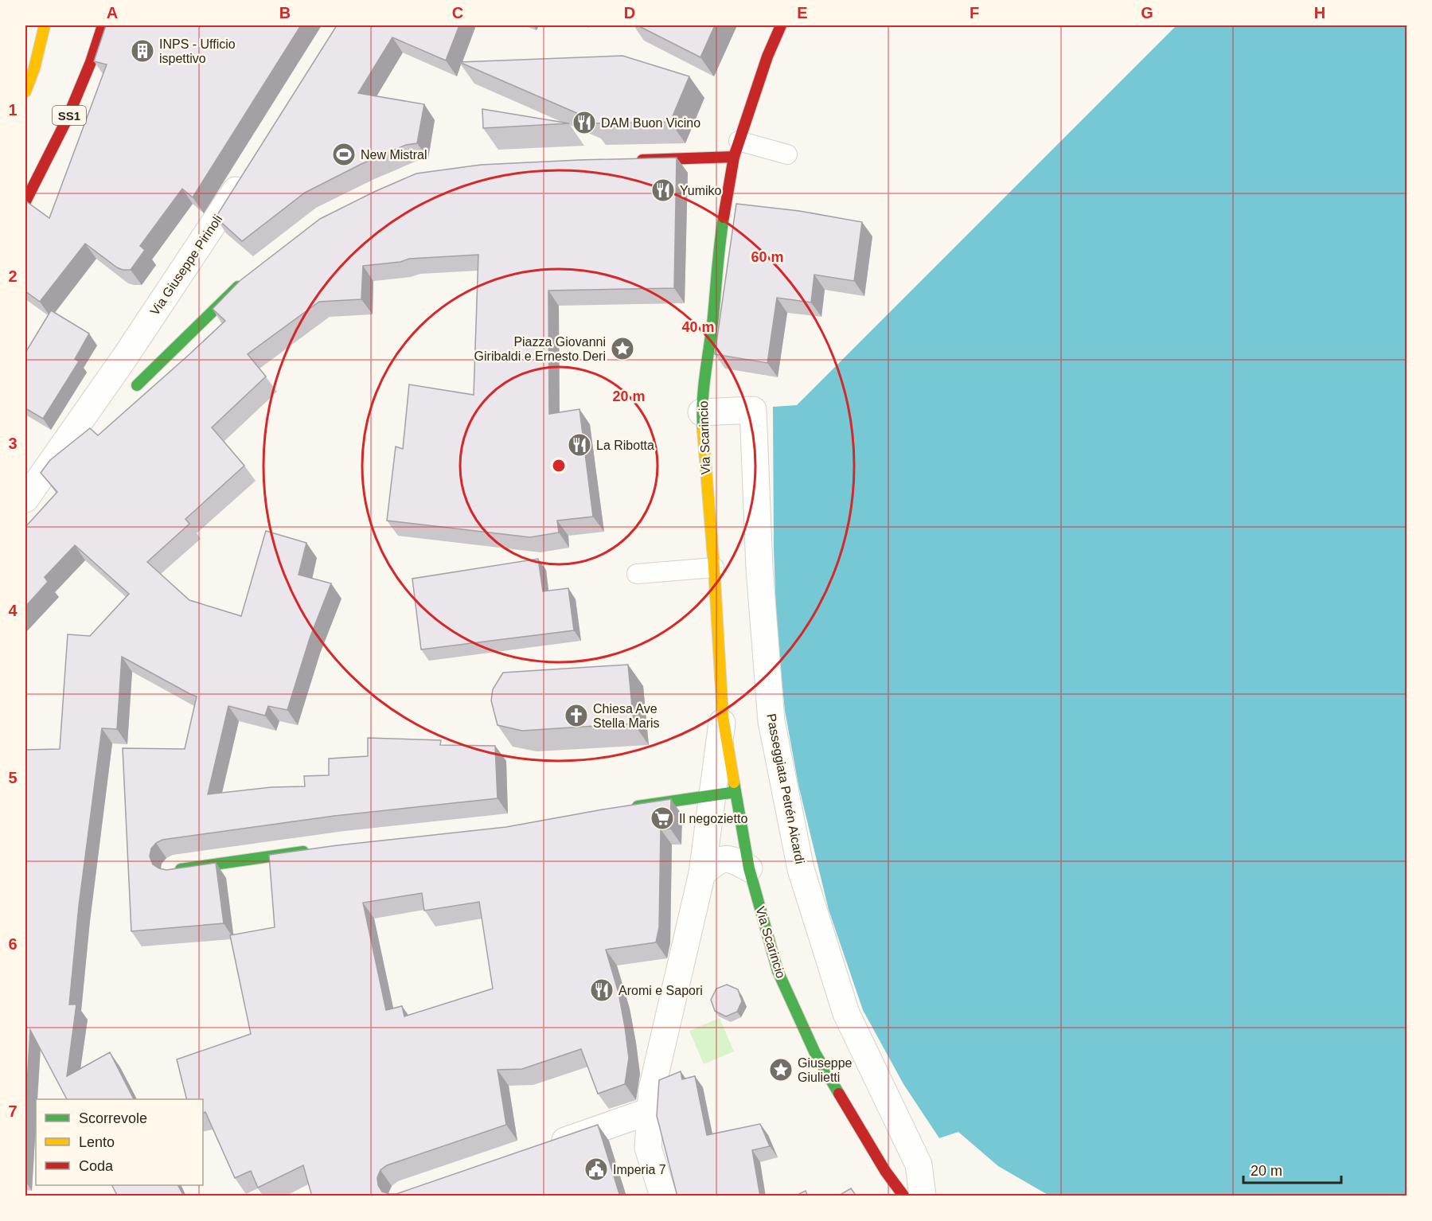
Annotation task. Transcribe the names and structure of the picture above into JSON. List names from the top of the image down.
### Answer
{
  "streets": {
    "street": [
      "SS1",
      "Via Giuseppe Pirinoli",
      "Via Scarincio",
      "Passeggiata Petrén Aicardi"
    ]
  },
  "crossings": [
    ["Via Scarincio", "Passeggiata Petrén Aicardi"]
  ],
  "places": {
    "building": ["INPS - Ufficio ispettivo"],
    "restaurant": [
      "DAM Buon Vicino",
      "Yumiko",
      "La Ribotta",
      "Aromi e Sapori"
    ],
    "sports": ["New Mistral"],
    "place": ["Piazza Giovanni Giribaldi e Ernesto Deri", "Giuseppe Giulietti"],
    "church": ["Chiesa Ave Stella Maris"],
    "supermarket": ["Il negozietto"],
    "public building": ["Imperia 7"]
  },
  "legend": ["Scorrevole", "Lento", "Coda"],
  "scale_bar": "20 m",
  "grid": {
    "columns": [
      "A",
      "B",
      "C",
      "D",
      "E",
      "F",
      "G",
      "H"
    ],
    "rows": [
      "1",
      "2",
      "3",
      "4",
      "5",
      "6",
      "7"
    ]
  },
  "rings": ["60 m", "40 m", "20 m"]
}
